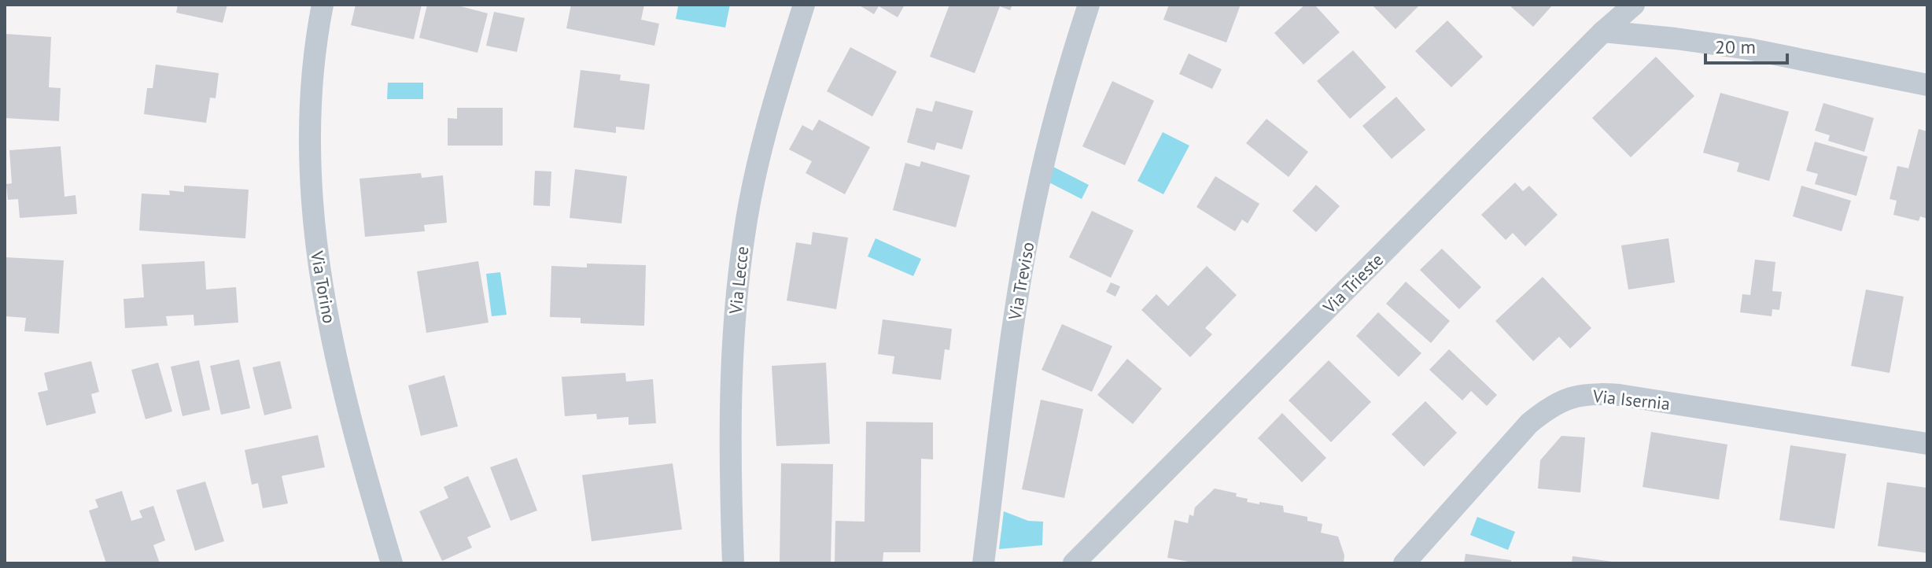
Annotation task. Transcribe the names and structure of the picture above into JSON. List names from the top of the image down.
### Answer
{
  "streets": {
    "street": [
      "Via Lecce",
      "Via Treviso",
      "Via Trieste",
      "Via Torino",
      "Via Isernia"
    ]
  },
  "scale_bar": "20 m"
}
